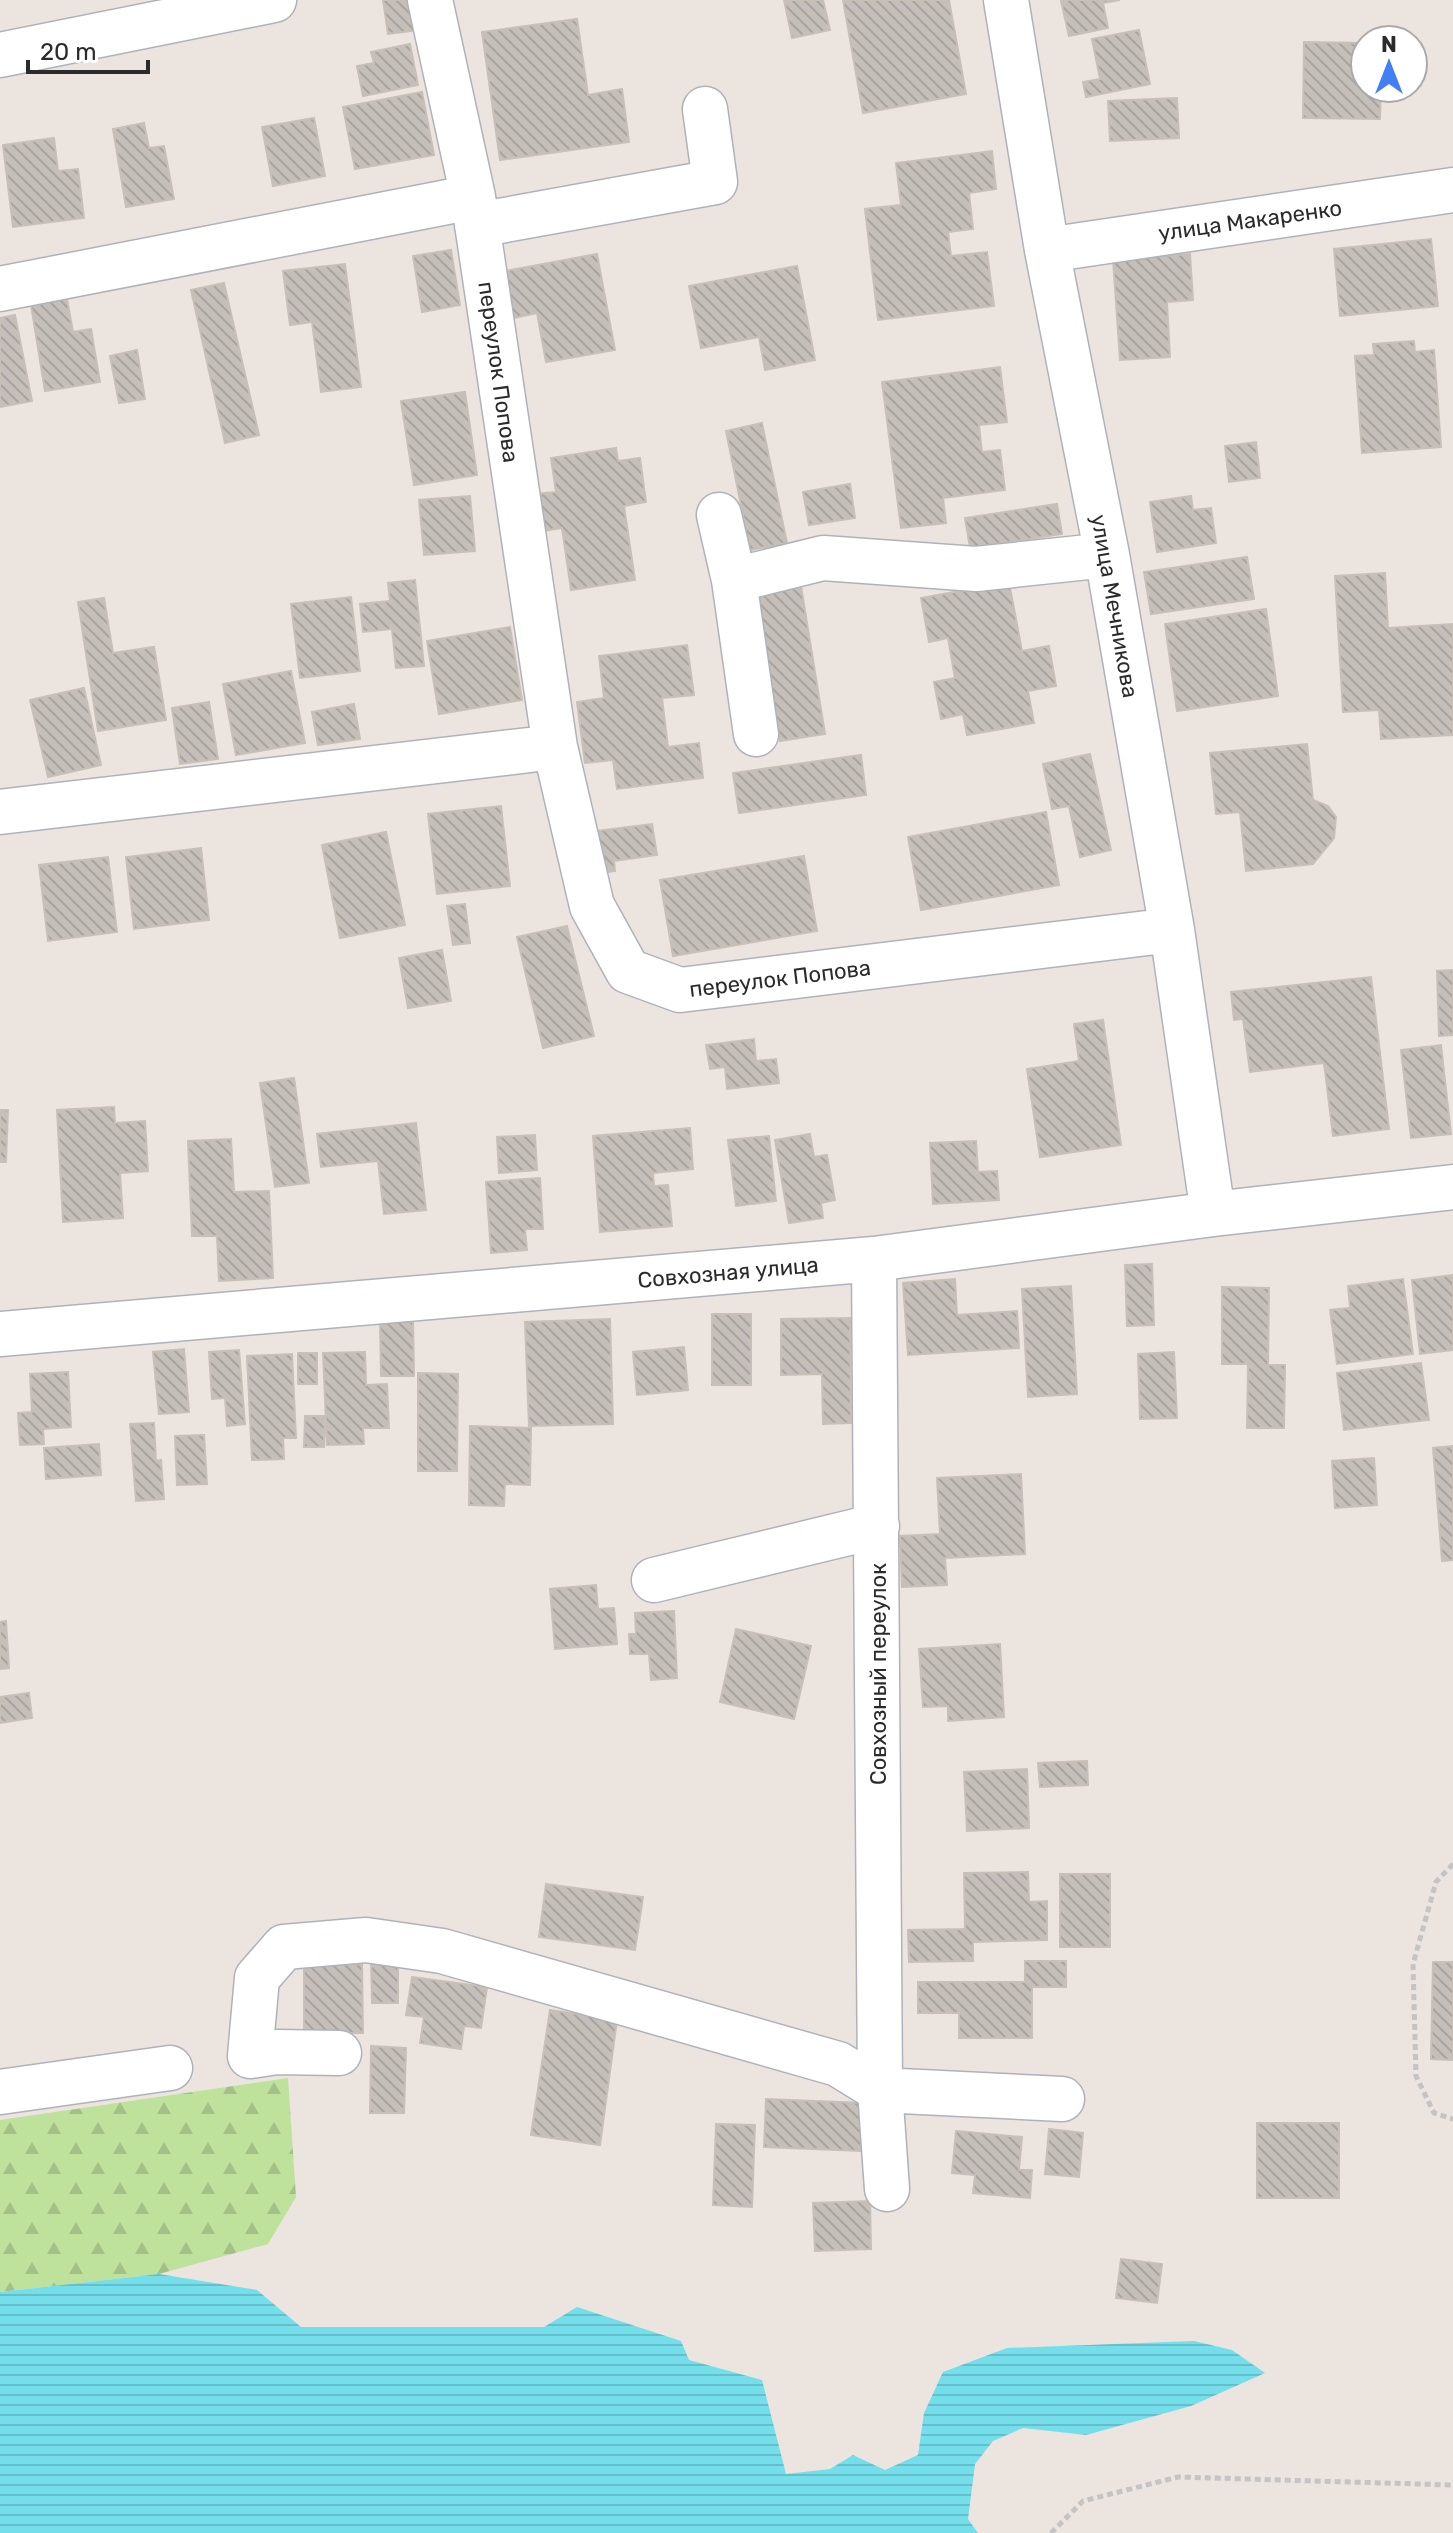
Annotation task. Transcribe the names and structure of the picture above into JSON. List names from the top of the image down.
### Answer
{
  "streets": {
    "street": [
      "улица Макаренко",
      "переулок Попова",
      "улица Мечникова",
      "Совхозная улица",
      "Совхозный переулок"
    ]
  },
  "crossings": [
    ["улица Макаренко", "улица Мечникова"],
    ["переулок Попова", "улица Мечникова"],
    ["улица Мечникова", "Совхозная улица"],
    ["Совхозная улица", "Совхозный переулок"]
  ],
  "scale_bar": "20 m",
  "north": "top"
}
